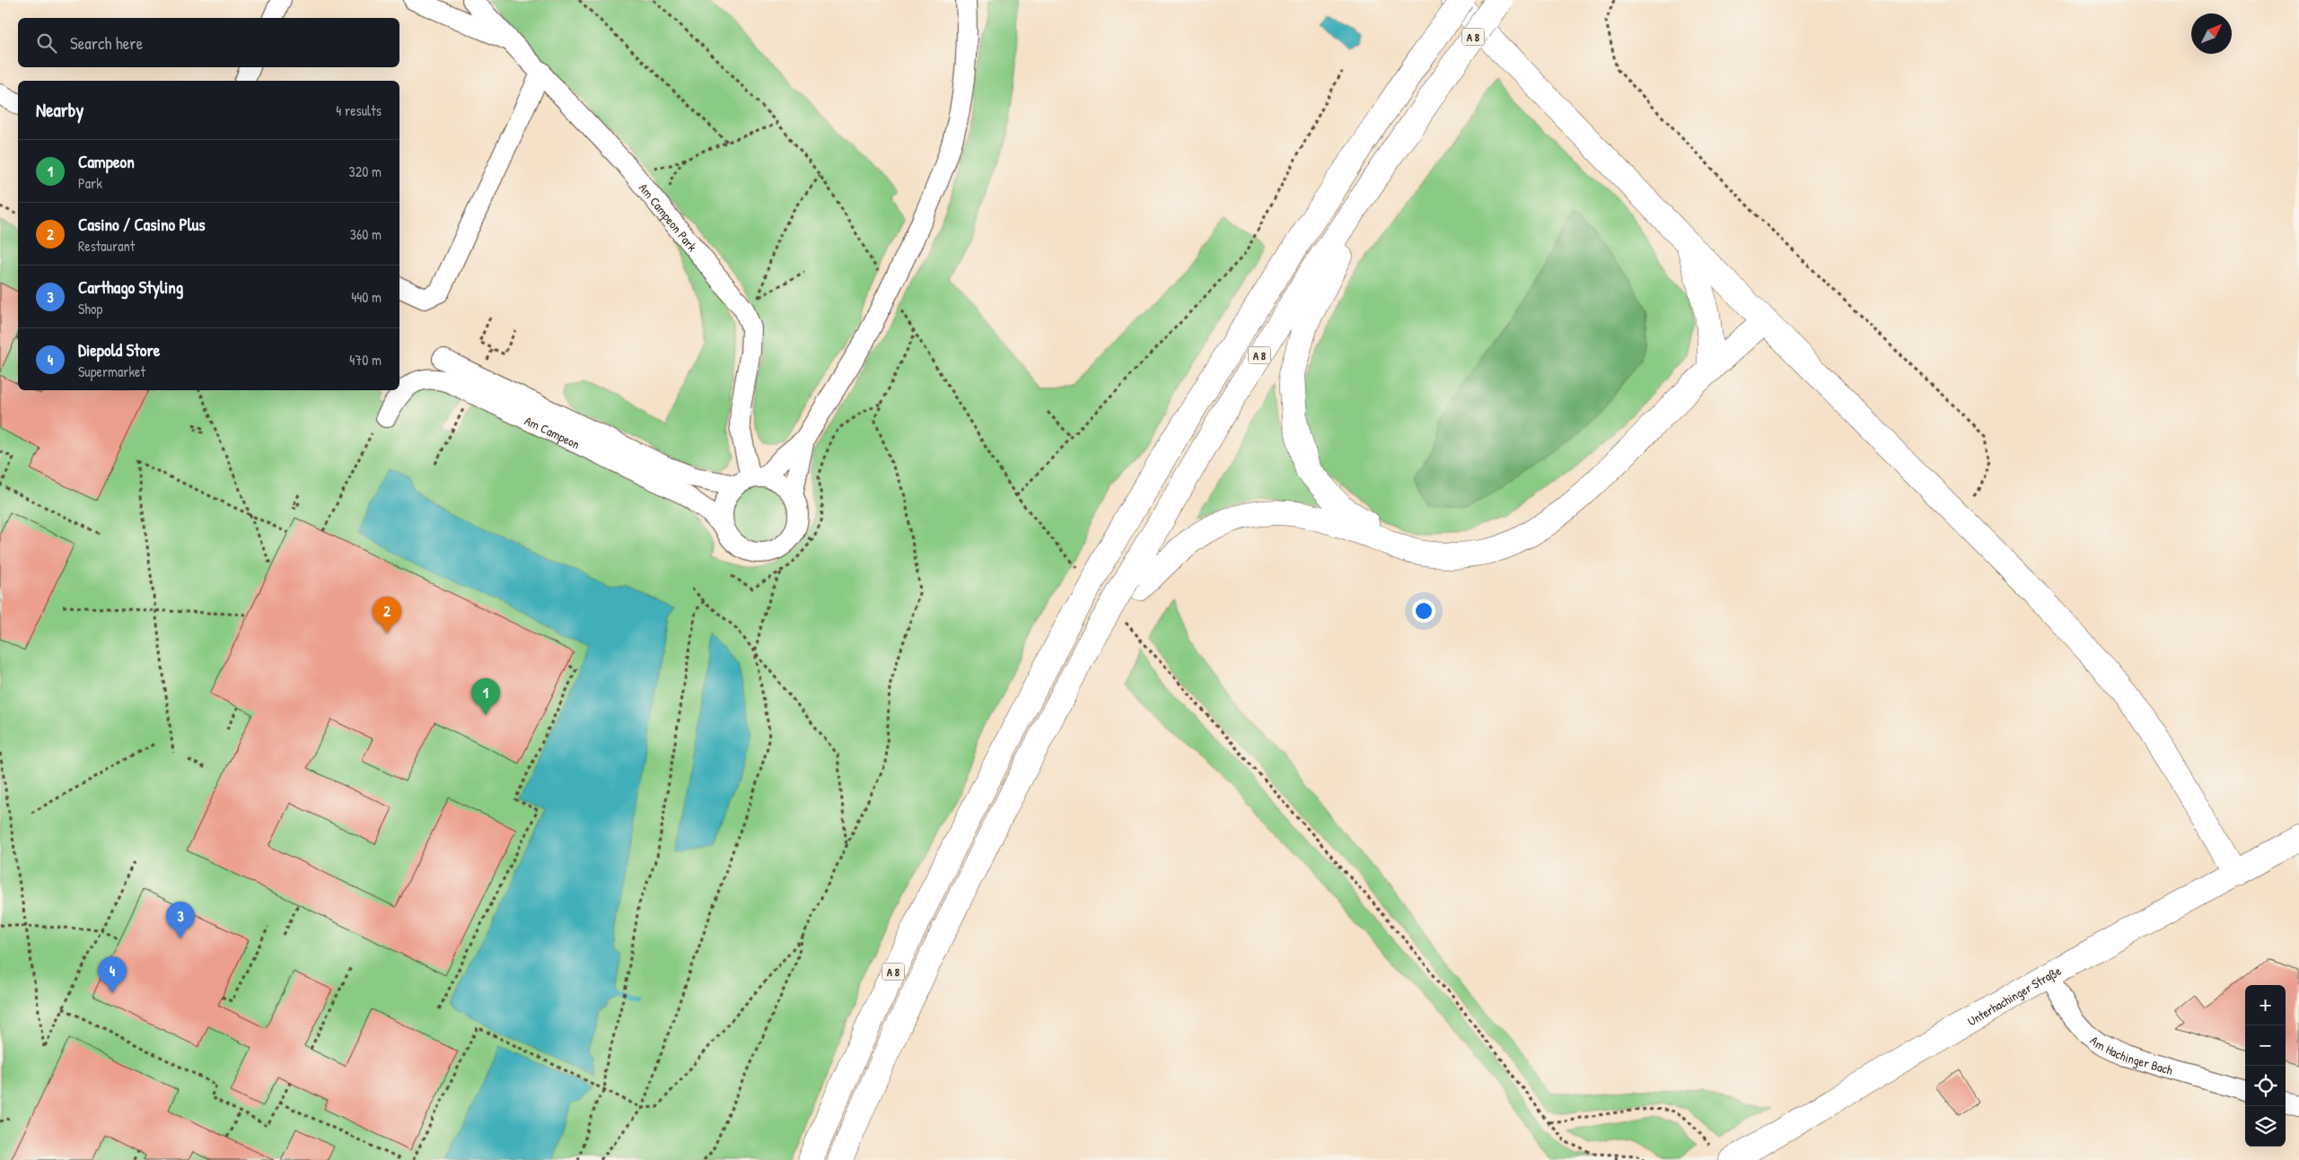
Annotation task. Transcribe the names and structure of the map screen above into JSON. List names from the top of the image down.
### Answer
{
  "streets": {
    "main road": ["A 8", "Unterhachinger Straße"],
    "street": ["Am Campeon Park", "Am Campeon", "Am Hachinger Bach"]
  },
  "crossings": [
    ["Am Campeon Park", "Am Campeon"],
    ["Unterhachinger Straße", "Am Hachinger Bach"]
  ],
  "north": "top right",
  "page": {
    "search": "Search here",
    "heading": ["Nearby", "4 results"],
    "list": [
      {
        "mark": "1",
        "name": "Campeon",
        "note": "Park",
        "value": "320 m"
      },
      {
        "mark": "2",
        "name": "Casino / Casino Plus",
        "note": "Restaurant",
        "value": "360 m"
      },
      {
        "mark": "3",
        "name": "Carthago Styling",
        "note": "Shop",
        "value": "440 m"
      },
      {
        "mark": "4",
        "name": "Diepold Store",
        "note": "Supermarket",
        "value": "470 m"
      }
    ],
    "pins": [
      "2",
      "1",
      "3",
      "4"
    ],
    "map_buttons": ["+", "−"]
  }
}
